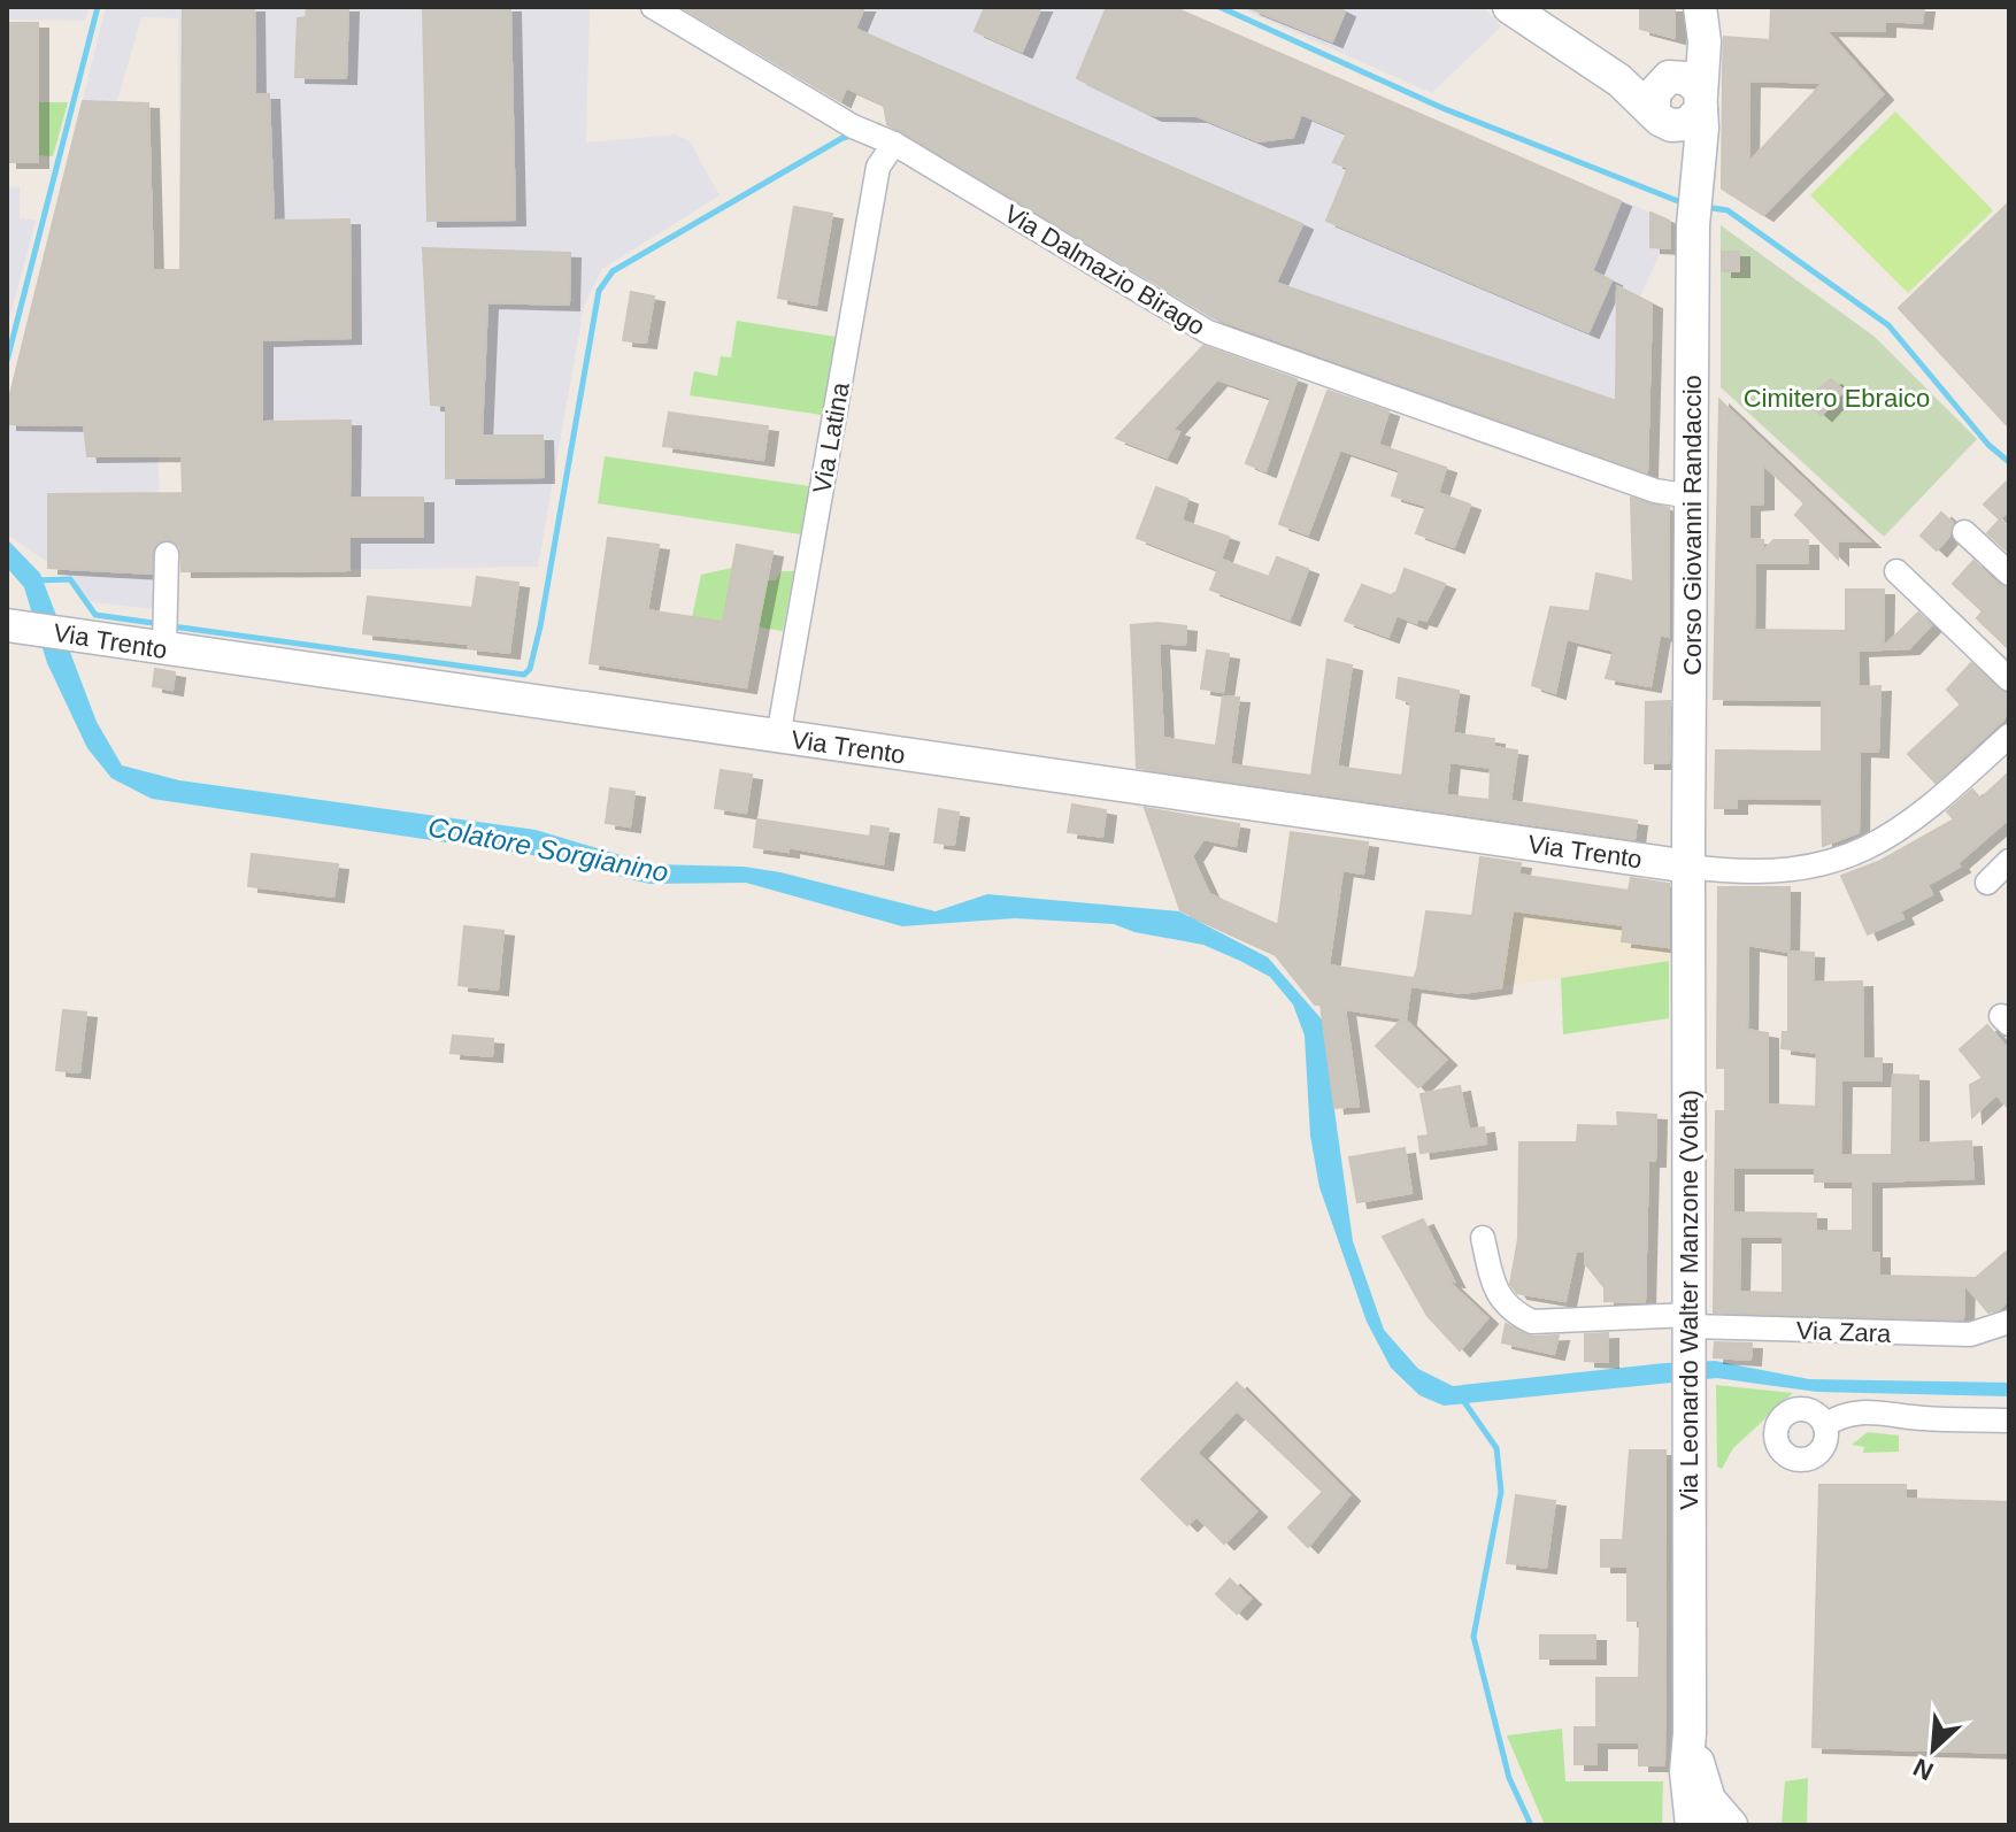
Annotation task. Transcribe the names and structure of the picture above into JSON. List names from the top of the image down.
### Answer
{
  "streets": {
    "main road": ["Corso Giovanni Randaccio", "Via Trento", "Via Leonardo Walter Manzone (Volta)"],
    "street": ["Via Dalmazio Birago", "Via Latina", "Via Zara"]
  },
  "crossings": [
    ["Via Dalmazio Birago", "Via Latina"],
    ["Via Dalmazio Birago", "Corso Giovanni Randaccio"],
    ["Via Latina", "Via Trento"],
    ["Corso Giovanni Randaccio", "Via Trento"],
    ["Corso Giovanni Randaccio", "Via Leonardo Walter Manzone (Volta)"],
    ["Via Trento", "Via Leonardo Walter Manzone (Volta)"],
    ["Via Leonardo Walter Manzone (Volta)", "Via Zara"]
  ],
  "water": ["Colatore Sorgianino"],
  "parks": ["Cimitero Ebraico"],
  "north": "bottom left"
}
